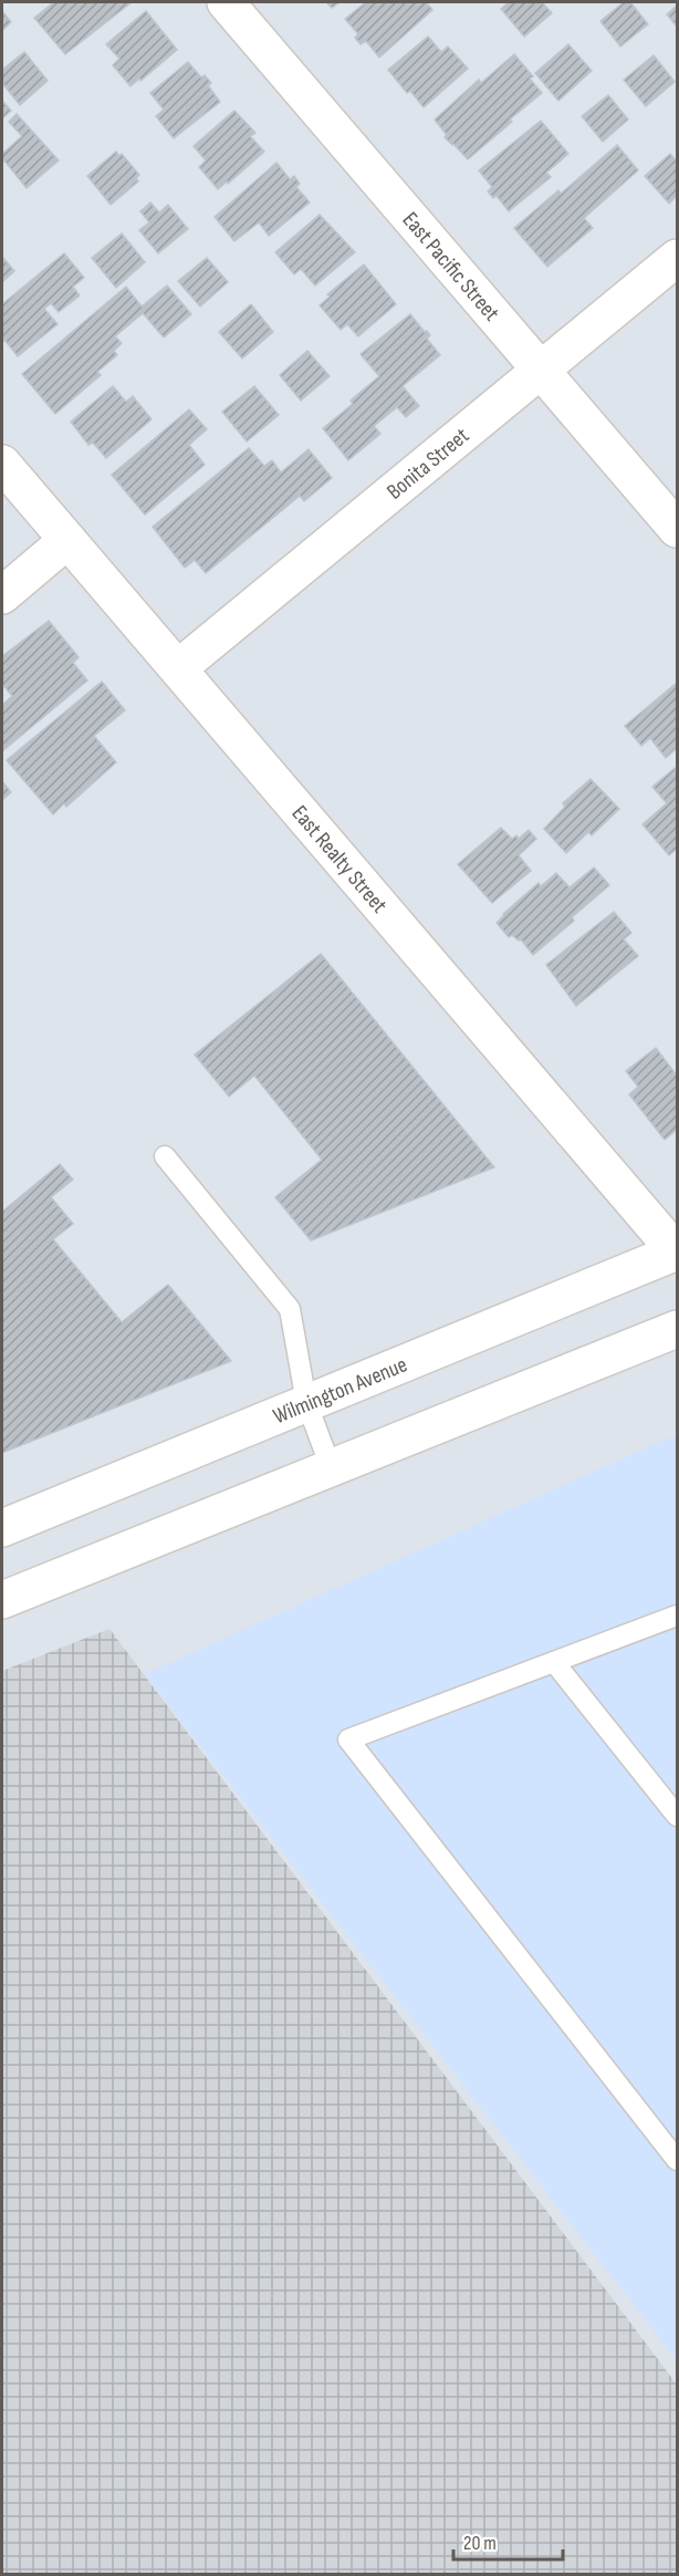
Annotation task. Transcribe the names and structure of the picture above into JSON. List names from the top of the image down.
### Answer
{
  "streets": {
    "street": [
      "East Pacific Street",
      "Bonita Street",
      "East Realty Street",
      "Wilmington Avenue"
    ]
  },
  "crossings": [
    ["East Pacific Street", "Bonita Street"],
    ["Bonita Street", "East Realty Street"],
    ["East Realty Street", "Wilmington Avenue"]
  ],
  "scale_bar": "20 m"
}
